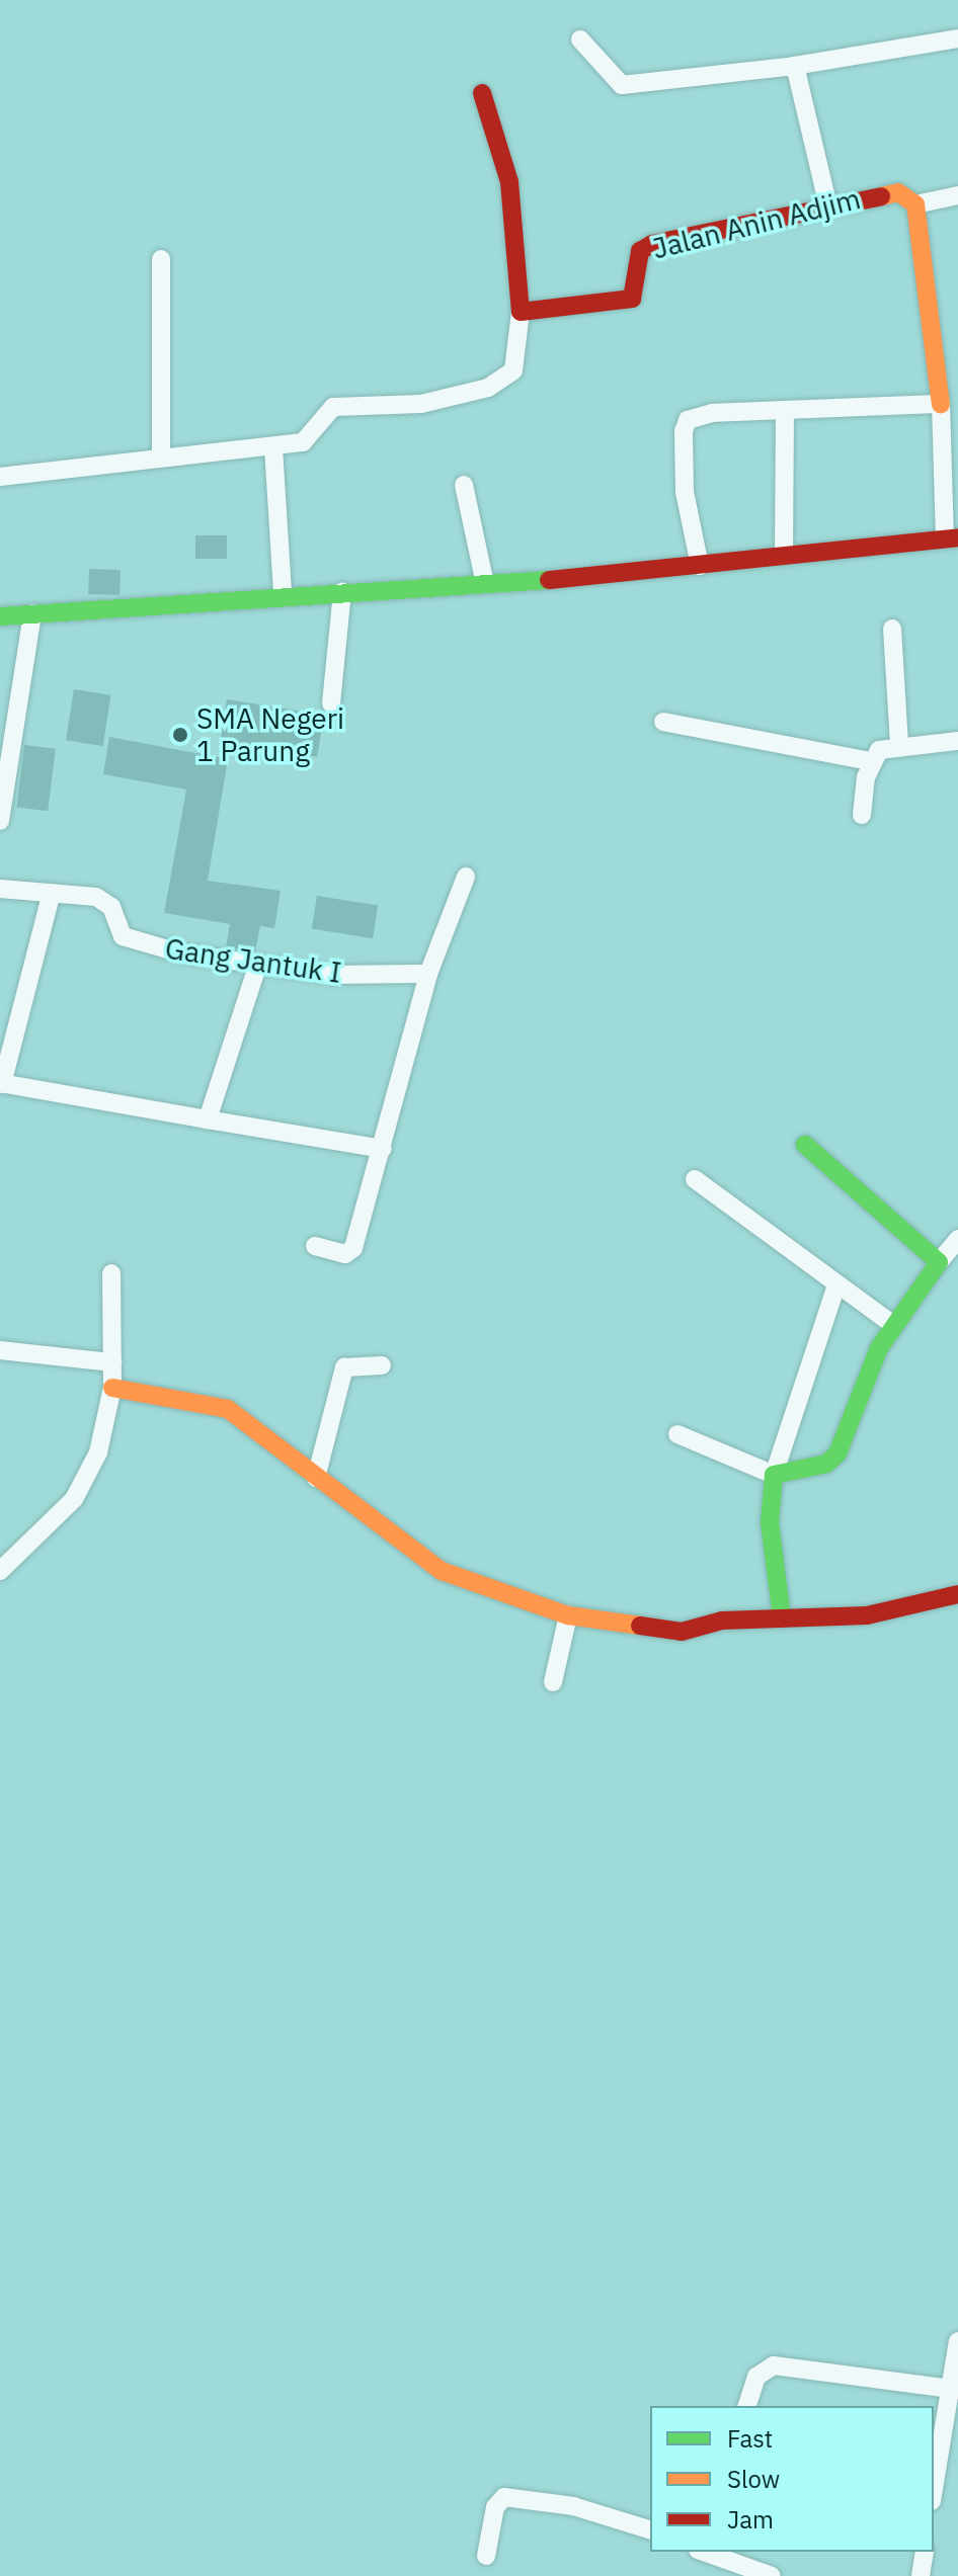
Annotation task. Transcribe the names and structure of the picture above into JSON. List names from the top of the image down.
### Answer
{
  "streets": {
    "street": ["Jalan Anin Adjim", "Gang Jantuk I"]
  },
  "places": ["SMA Negeri 1 Parung"],
  "legend": ["Fast", "Slow", "Jam"]
}
